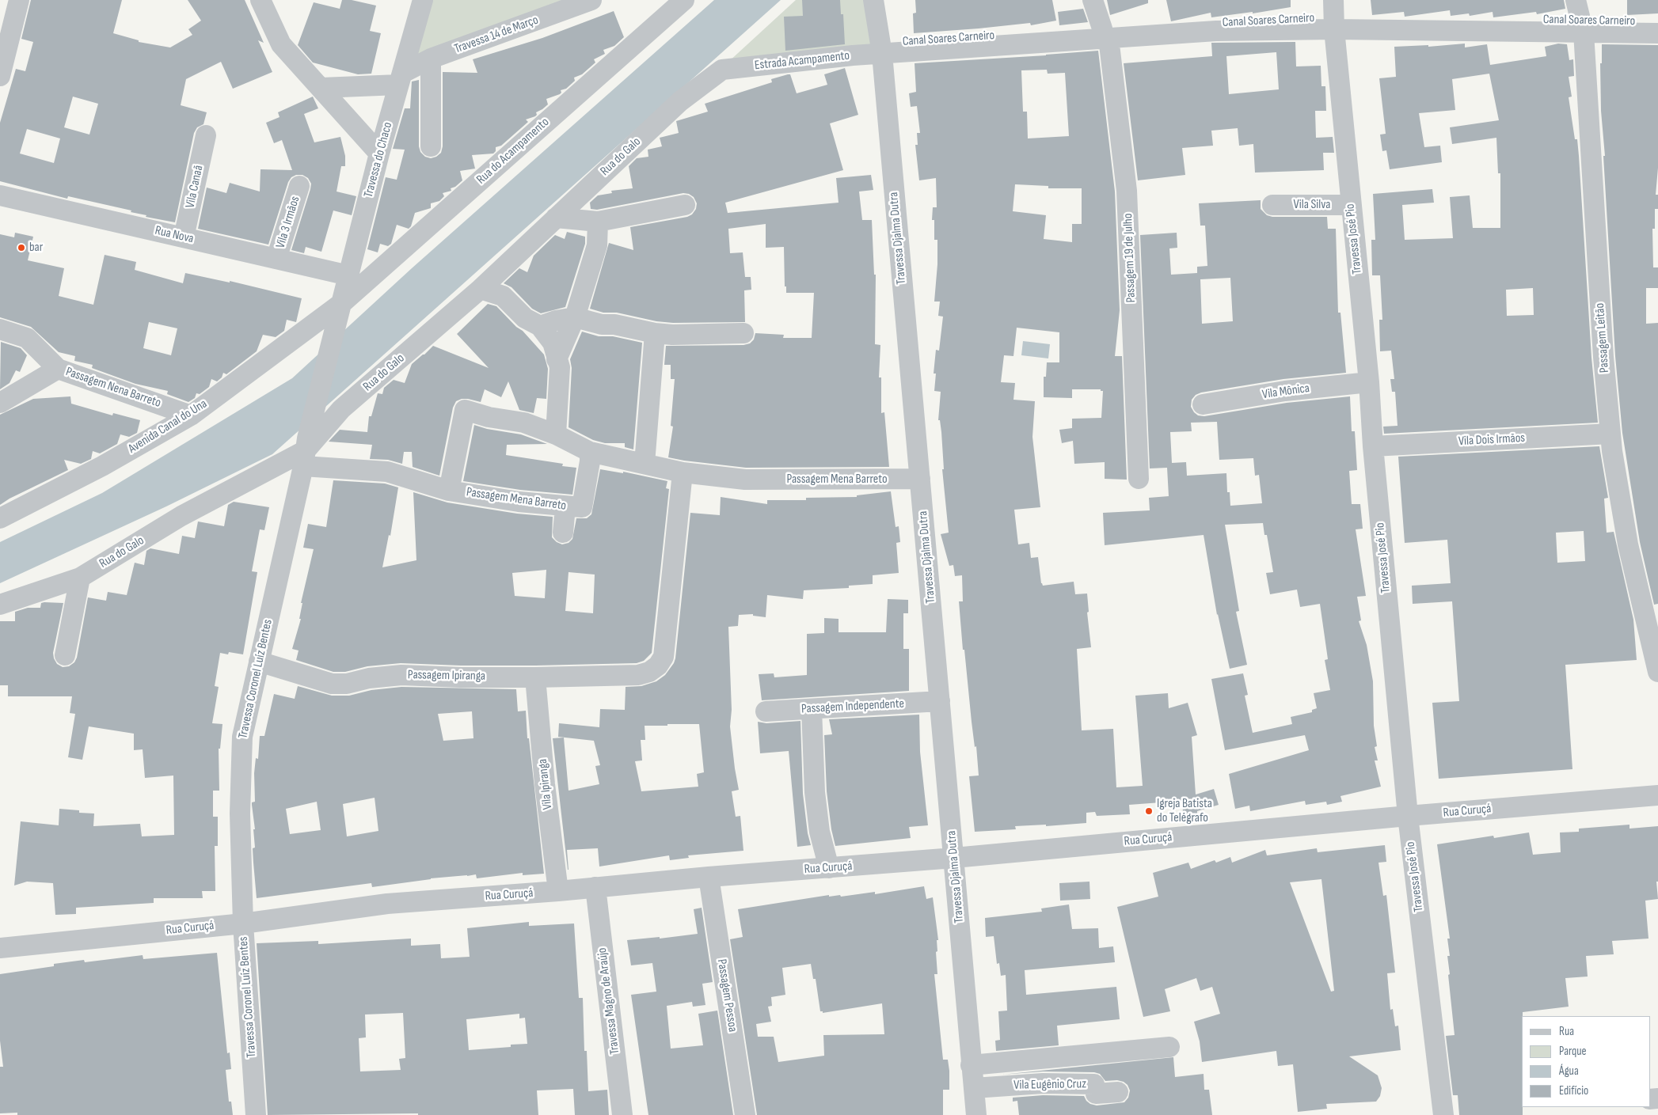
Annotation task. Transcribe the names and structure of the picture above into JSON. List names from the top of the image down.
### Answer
{
  "streets": {
    "street": [
      "Canal Soares Carneiro",
      "Travessa 14 de Março",
      "Estrada Acampamento",
      "Rua do Acampamento",
      "Rua do Galo",
      "Travessa do Chaco",
      "Vila Canaã",
      "Vila Silva",
      "Vila 3 Irmãos",
      "Rua Nova",
      "Travessa Djalma Dutra",
      "Travessa José Pio",
      "Passagem 19 de Julho",
      "Passagem Leitão",
      "Passagem Nena Barreto",
      "Vila Mônica",
      "Avenida Canal do Una",
      "Vila Dois Irmãos",
      "Passagem Mena Barreto",
      "Passagem Ipiranga",
      "Travessa Coronel Luíz Bentes",
      "Passagem Independente",
      "Vila Ipiranga",
      "Rua Curuçá",
      "Passagem Pessoa",
      "Travessa Magno de Araújo",
      "Vila Eugênio Cruz"
    ]
  },
  "crossings": [
    ["Canal Soares Carneiro", "Estrada Acampamento"],
    ["Canal Soares Carneiro", "Travessa Djalma Dutra"],
    ["Canal Soares Carneiro", "Travessa José Pio"],
    ["Canal Soares Carneiro", "Passagem 19 de Julho"],
    ["Canal Soares Carneiro", "Passagem Leitão"],
    ["Travessa 14 de Março", "Travessa do Chaco"],
    ["Estrada Acampamento", "Rua do Galo"],
    ["Estrada Acampamento", "Travessa Djalma Dutra"],
    ["Rua do Acampamento", "Travessa do Chaco"],
    ["Rua do Acampamento", "Avenida Canal do Una"],
    ["Rua do Acampamento", "Travessa Coronel Luíz Bentes"],
    ["Rua do Galo", "Passagem Mena Barreto"],
    ["Rua do Galo", "Travessa Coronel Luíz Bentes"],
    ["Travessa do Chaco", "Rua Nova"],
    ["Travessa do Chaco", "Avenida Canal do Una"],
    ["Travessa do Chaco", "Travessa Coronel Luíz Bentes"],
    ["Vila Canaã", "Rua Nova"],
    ["Vila Silva", "Travessa José Pio"],
    ["Vila 3 Irmãos", "Rua Nova"],
    ["Travessa Djalma Dutra", "Passagem Mena Barreto"],
    ["Travessa Djalma Dutra", "Passagem Independente"],
    ["Travessa Djalma Dutra", "Rua Curuçá"],
    ["Travessa Djalma Dutra", "Vila Eugênio Cruz"],
    ["Travessa José Pio", "Vila Mônica"],
    ["Travessa José Pio", "Vila Dois Irmãos"],
    ["Travessa José Pio", "Rua Curuçá"],
    ["Passagem Leitão", "Vila Dois Irmãos"],
    ["Passagem Nena Barreto", "Avenida Canal do Una"],
    ["Avenida Canal do Una", "Travessa Coronel Luíz Bentes"],
    ["Passagem Mena Barreto", "Passagem Ipiranga"],
    ["Passagem Mena Barreto", "Travessa Coronel Luíz Bentes"],
    ["Passagem Ipiranga", "Travessa Coronel Luíz Bentes"],
    ["Passagem Ipiranga", "Vila Ipiranga"],
    ["Travessa Coronel Luíz Bentes", "Rua Curuçá"],
    ["Vila Ipiranga", "Rua Curuçá"],
    ["Rua Curuçá", "Passagem Pessoa"],
    ["Rua Curuçá", "Travessa Magno de Araújo"]
  ],
  "places": ["bar", "Igreja Batista do Telégrafo"],
  "legend": [
    "Rua",
    "Parque",
    "Água",
    "Edifício"
  ]
}
